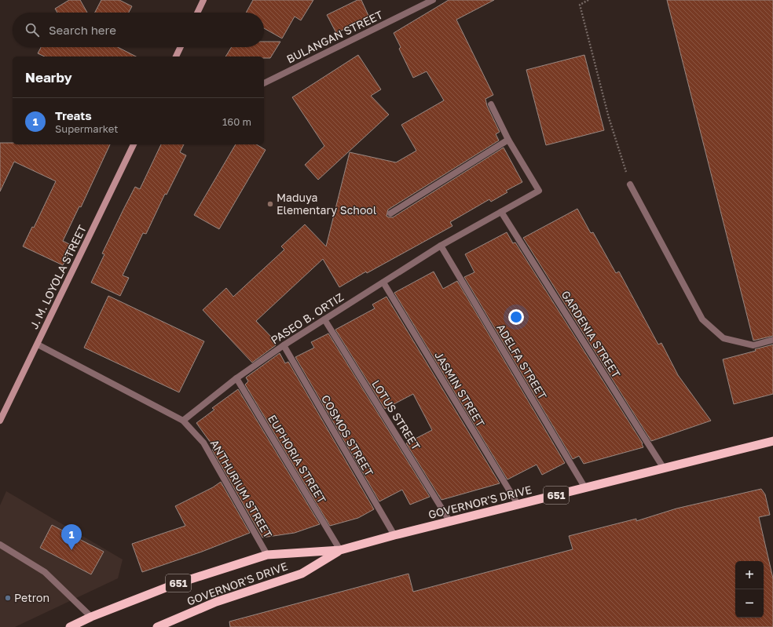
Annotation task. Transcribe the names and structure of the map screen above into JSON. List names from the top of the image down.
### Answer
{
  "streets": {
    "highway": ["651", "GOVERNOR'S DRIVE"],
    "main road": ["J. M. LOYOLA STREET"],
    "street": [
      "BULANGAN STREET",
      "PASEO B. ORTIZ",
      "GARDENIA STREET",
      "ADELFA STREET",
      "JASMIN STREET",
      "LOTUS STREET",
      "COSMOS STREET",
      "EUPHORIA STREET",
      "ANTHURIUM STREET"
    ]
  },
  "crossings": [
    ["PASEO B. ORTIZ", "GARDENIA STREET"],
    ["PASEO B. ORTIZ", "ADELFA STREET"],
    ["PASEO B. ORTIZ", "JASMIN STREET"],
    ["PASEO B. ORTIZ", "LOTUS STREET"],
    ["PASEO B. ORTIZ", "COSMOS STREET"],
    ["PASEO B. ORTIZ", "EUPHORIA STREET"],
    ["PASEO B. ORTIZ", "ANTHURIUM STREET"],
    ["GARDENIA STREET", "GOVERNOR'S DRIVE"],
    ["ADELFA STREET", "GOVERNOR'S DRIVE"],
    ["JASMIN STREET", "GOVERNOR'S DRIVE"],
    ["LOTUS STREET", "GOVERNOR'S DRIVE"],
    ["COSMOS STREET", "GOVERNOR'S DRIVE"],
    ["EUPHORIA STREET", "GOVERNOR'S DRIVE"],
    ["ANTHURIUM STREET", "GOVERNOR'S DRIVE"]
  ],
  "places": ["Maduya Elementary School", "Petron"],
  "page": {
    "search": "Search here",
    "heading": "Nearby",
    "list": [
      {
        "mark": "1",
        "name": "Treats",
        "note": "Supermarket",
        "value": "160 m"
      }
    ],
    "pins": "1",
    "map_buttons": ["+", "−"]
  }
}
